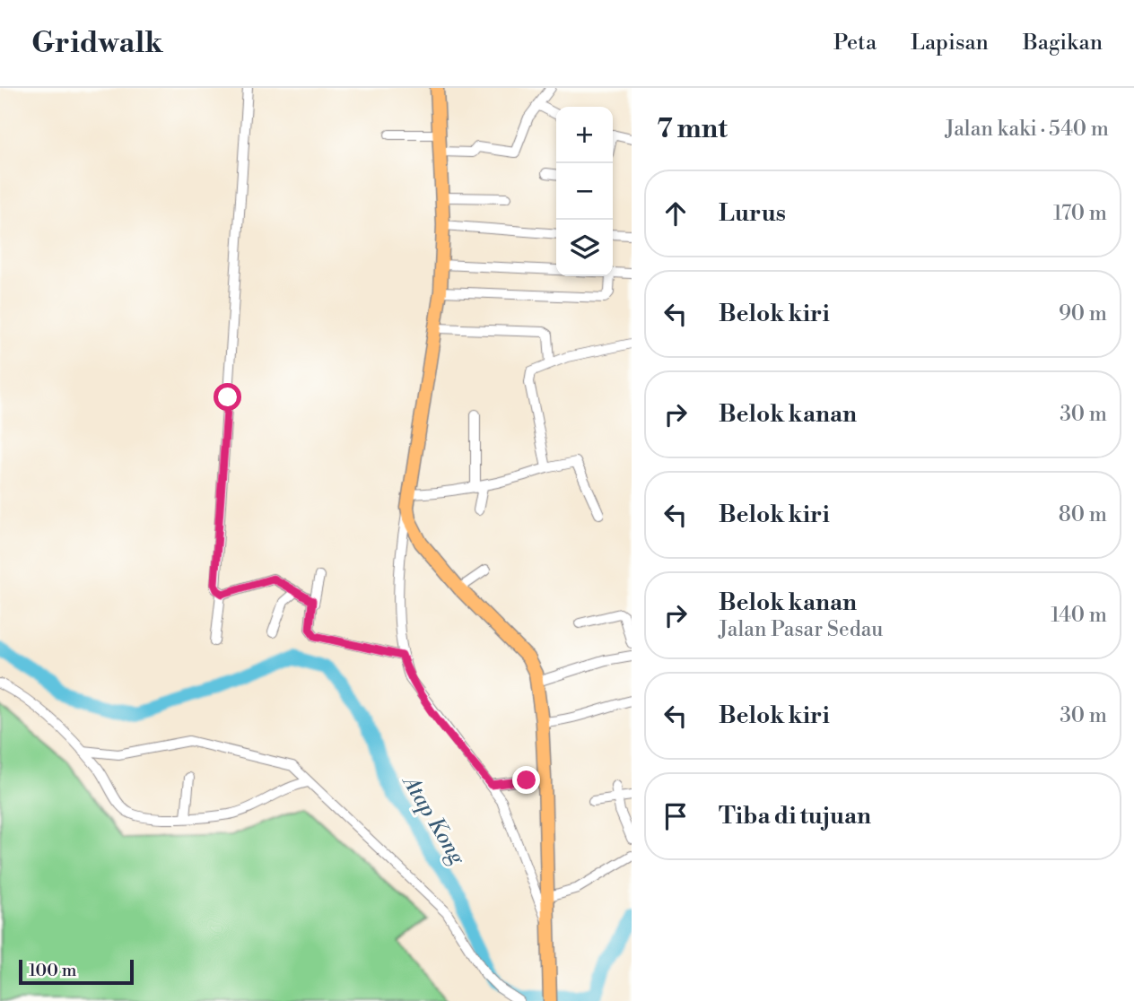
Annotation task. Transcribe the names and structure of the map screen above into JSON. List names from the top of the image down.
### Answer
{
  "water": ["Atap Kong"],
  "scale_bar": "100 m",
  "page": {
    "header": "Gridwalk",
    "nav": ["Peta", "Lapisan", "Bagikan"],
    "heading": ["7 mnt", "Jalan kaki · 540 m"],
    "map_buttons": ["+", "−"],
    "list": [
      ["Lurus", "170 m"],
      ["Belok kiri", "90 m"],
      ["Belok kanan", "30 m"],
      ["Belok kiri", "80 m"],
      ["Belok kanan", "Jalan Pasar Sedau", "140 m"],
      ["Belok kiri", "30 m"],
      "Tiba di tujuan"
    ],
    "scale": "100 m"
  }
}
